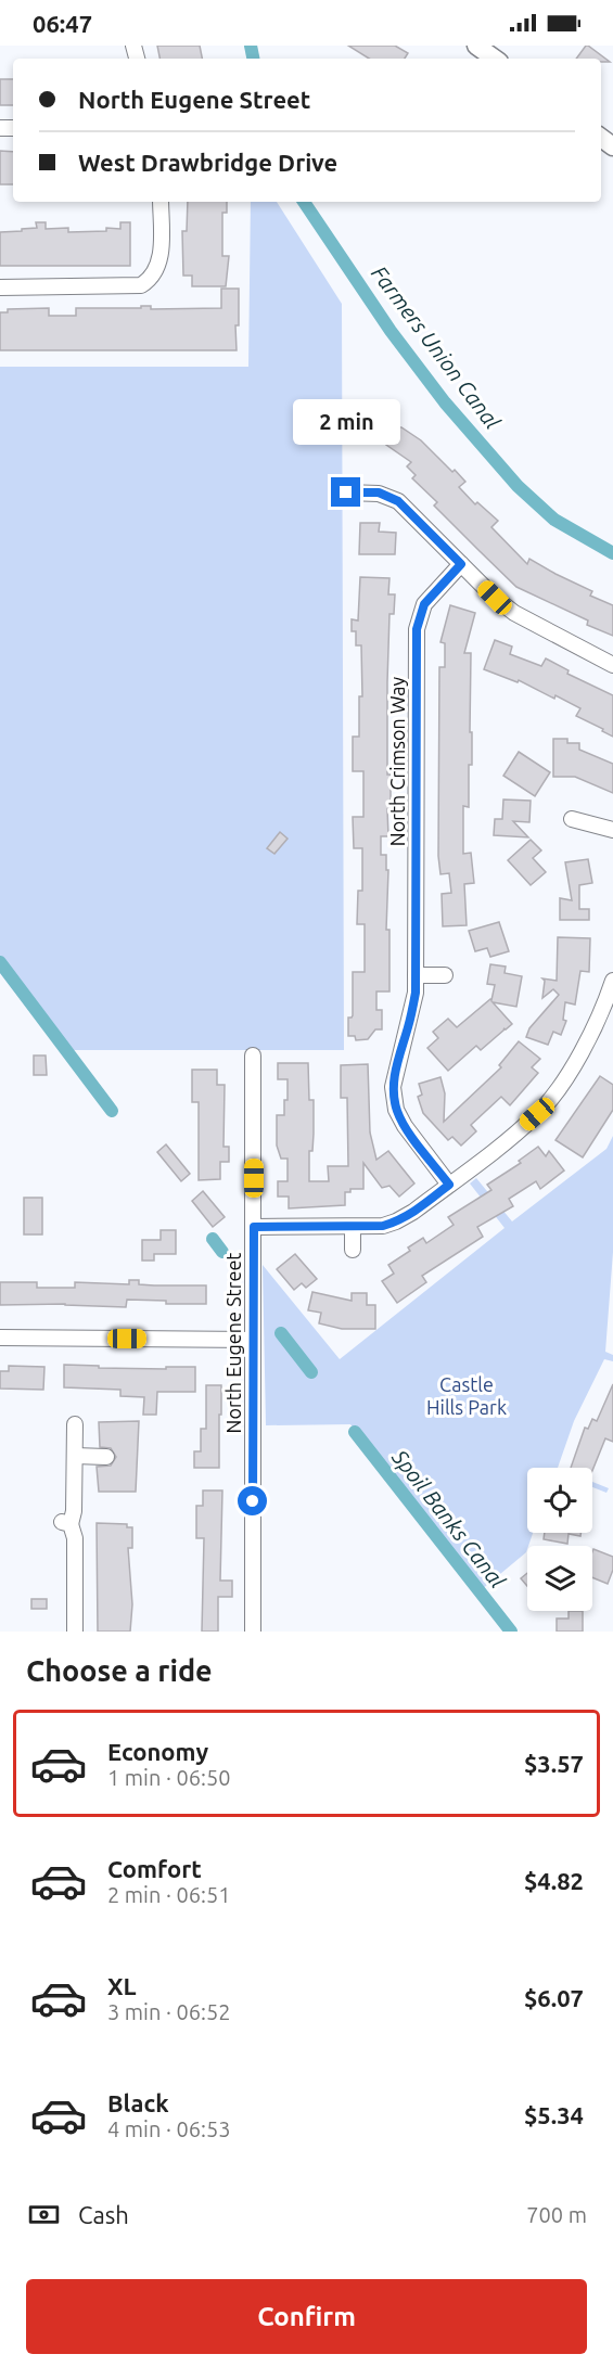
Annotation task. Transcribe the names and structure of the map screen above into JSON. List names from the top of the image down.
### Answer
{
  "streets": {
    "street": ["North Crimson Way", "North Eugene Street"]
  },
  "water": ["Farmers Union Canal", "Spoil Banks Canal"],
  "parks": ["Castle Hills Park"],
  "page": {
    "status": "06:47",
    "banner": ["North Eugene Street", "West Drawbridge Drive"],
    "bubble": "2 min",
    "heading": "Choose a ride",
    "list": [
      {
        "name": "Economy",
        "note": "1 min · 06:50",
        "value": "$3.57"
      },
      {
        "name": "Comfort",
        "note": "2 min · 06:51",
        "value": "$4.82"
      },
      {
        "name": "XL",
        "note": "3 min · 06:52",
        "value": "$6.07"
      },
      {
        "name": "Black",
        "note": "4 min · 06:53",
        "value": "$5.34"
      }
    ],
    "pay": ["Cash", "700 m"],
    "buttons": "Confirm"
  }
}
